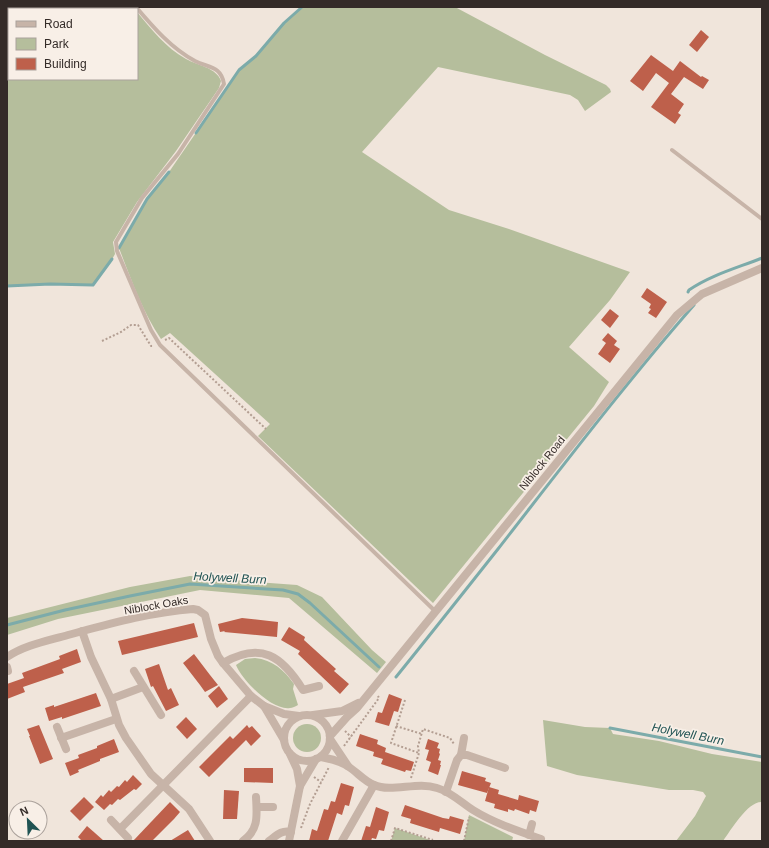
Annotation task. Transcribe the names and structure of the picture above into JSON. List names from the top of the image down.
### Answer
{
  "streets": {
    "street": ["Niblock Road", "Niblock Oaks"]
  },
  "crossings": [
    ["Niblock Road", "Niblock Oaks"]
  ],
  "water": ["Holywell Burn"],
  "legend": ["Road", "Park", "Building"],
  "north": "top left"
}
